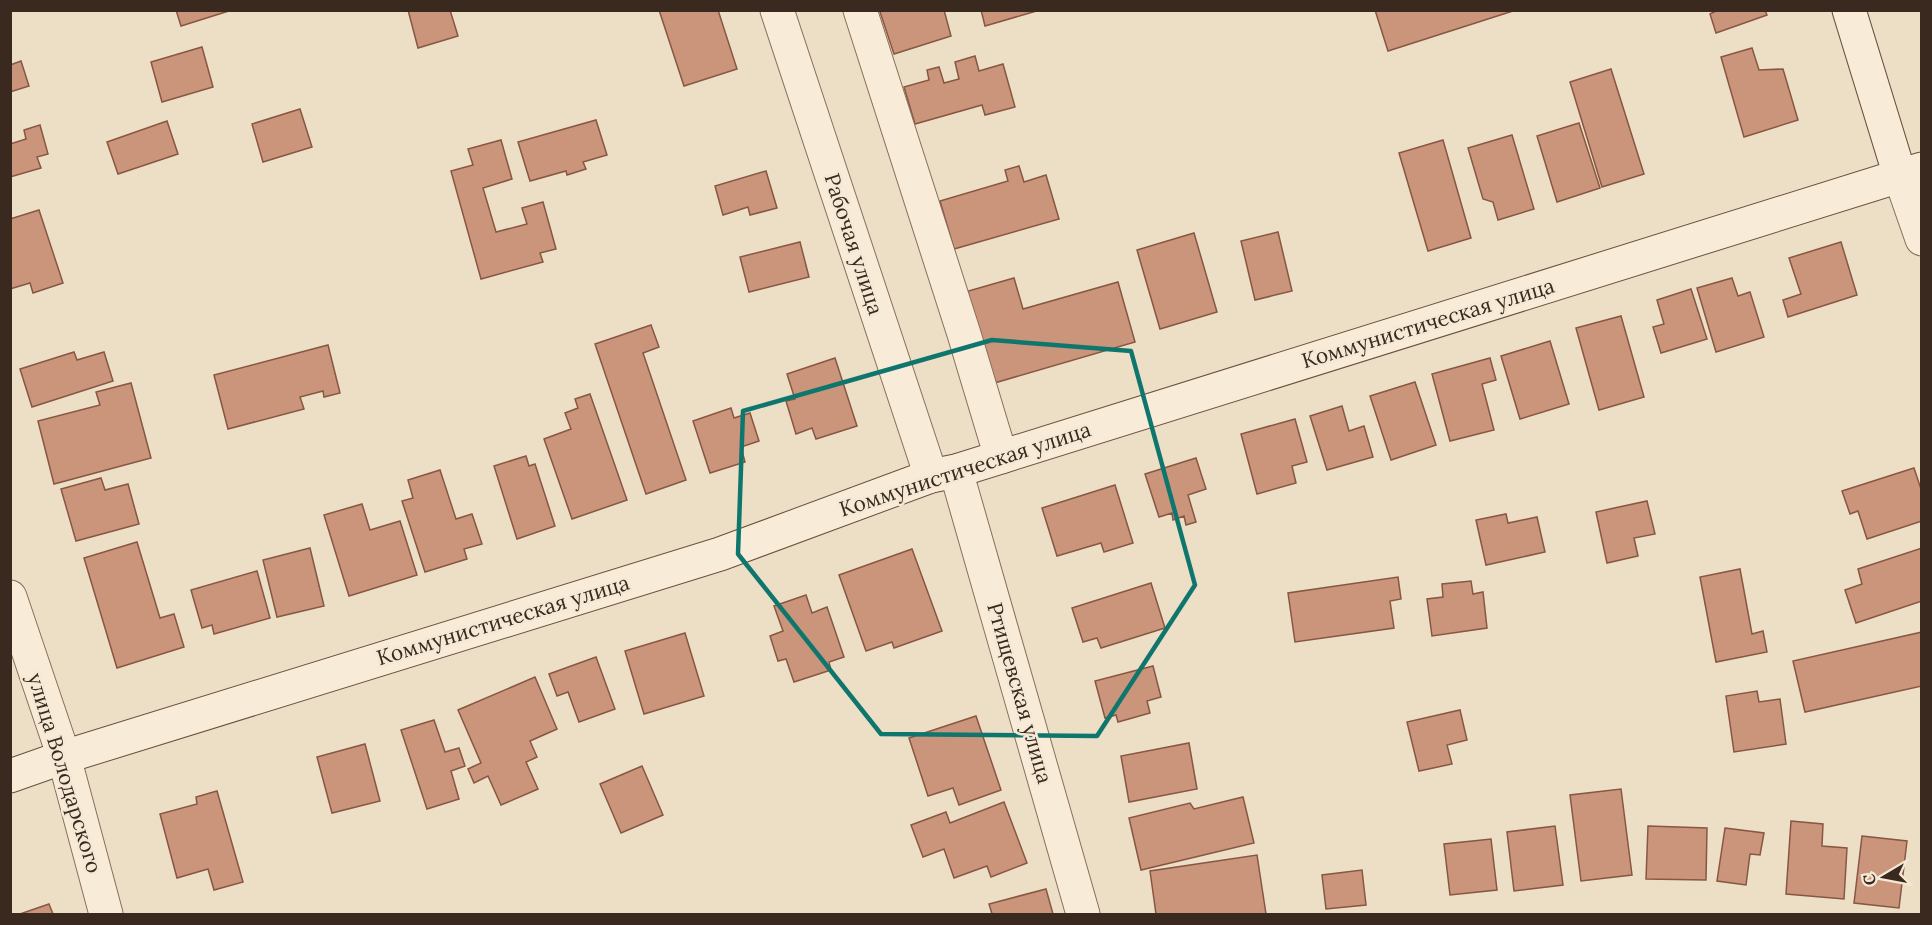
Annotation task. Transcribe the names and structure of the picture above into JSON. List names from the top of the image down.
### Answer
{
  "streets": {
    "street": [
      "Рабочая улица",
      "Коммунистическая улица",
      "Ртищевская улица",
      "улица Володарского"
    ]
  },
  "crossings": [
    ["Рабочая улица", "Коммунистическая улица"],
    ["Рабочая улица", "Ртищевская улица"],
    ["Коммунистическая улица", "Ртищевская улица"],
    ["Коммунистическая улица", "улица Володарского"]
  ],
  "north": "left"
}
